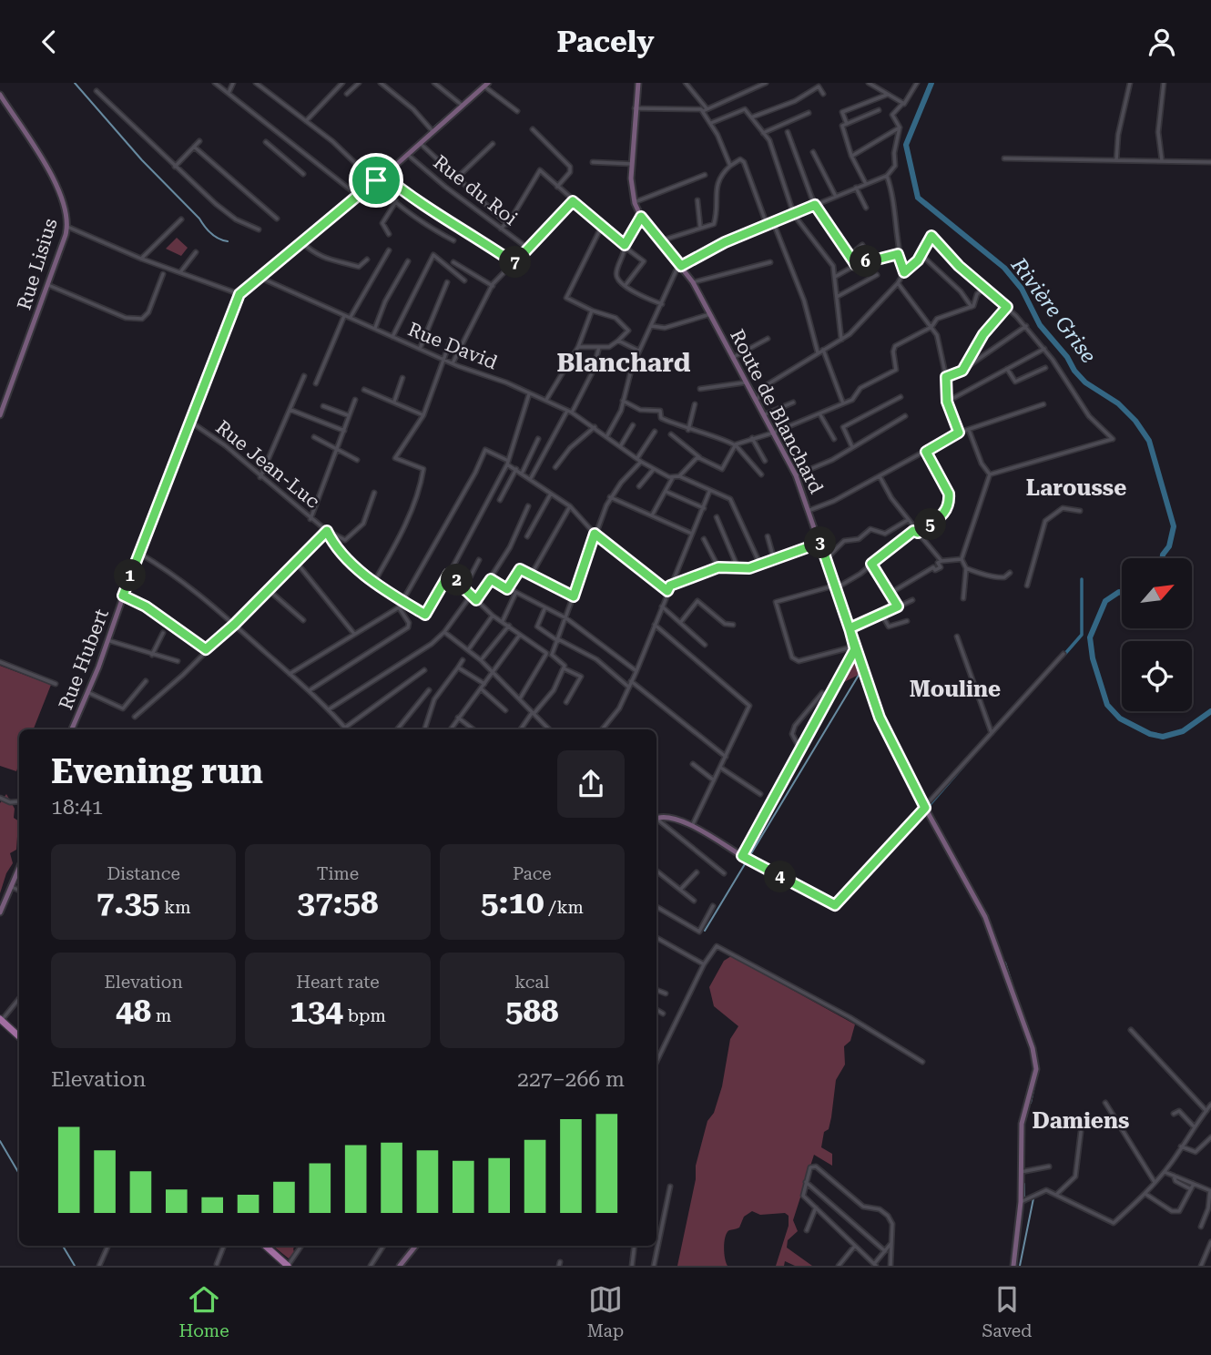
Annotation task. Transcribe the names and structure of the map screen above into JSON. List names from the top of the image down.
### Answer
{
  "streets": {
    "street": [
      "Rue du Roi",
      "Rue Lisius",
      "Rue David",
      "Route de Blanchard",
      "Rue Jean-Luc",
      "Rue Hubert"
    ]
  },
  "crossings": [
    ["Rue Jean-Luc", "Rue Hubert"]
  ],
  "districts": [
    "Blanchard",
    "Larousse",
    "Mouline",
    "Damiens"
  ],
  "water": ["Rivière Grise"],
  "north": "top right",
  "page": {
    "header": "Pacely",
    "pins": [
      "6",
      "7",
      "5",
      "3",
      "1",
      "2",
      "4"
    ],
    "heading": ["Evening run", "18:41"],
    "stats": [
      ["Distance", "7.35 km"],
      ["Time", "37:58"],
      ["Pace", "5:10 /km"],
      ["Elevation", "48 m"],
      ["Heart rate", "134 bpm"],
      ["kcal", "588"]
    ],
    "chart": ["Elevation", "227–266 m"],
    "tabs": ["Home", "Map", "Saved"]
  }
}
